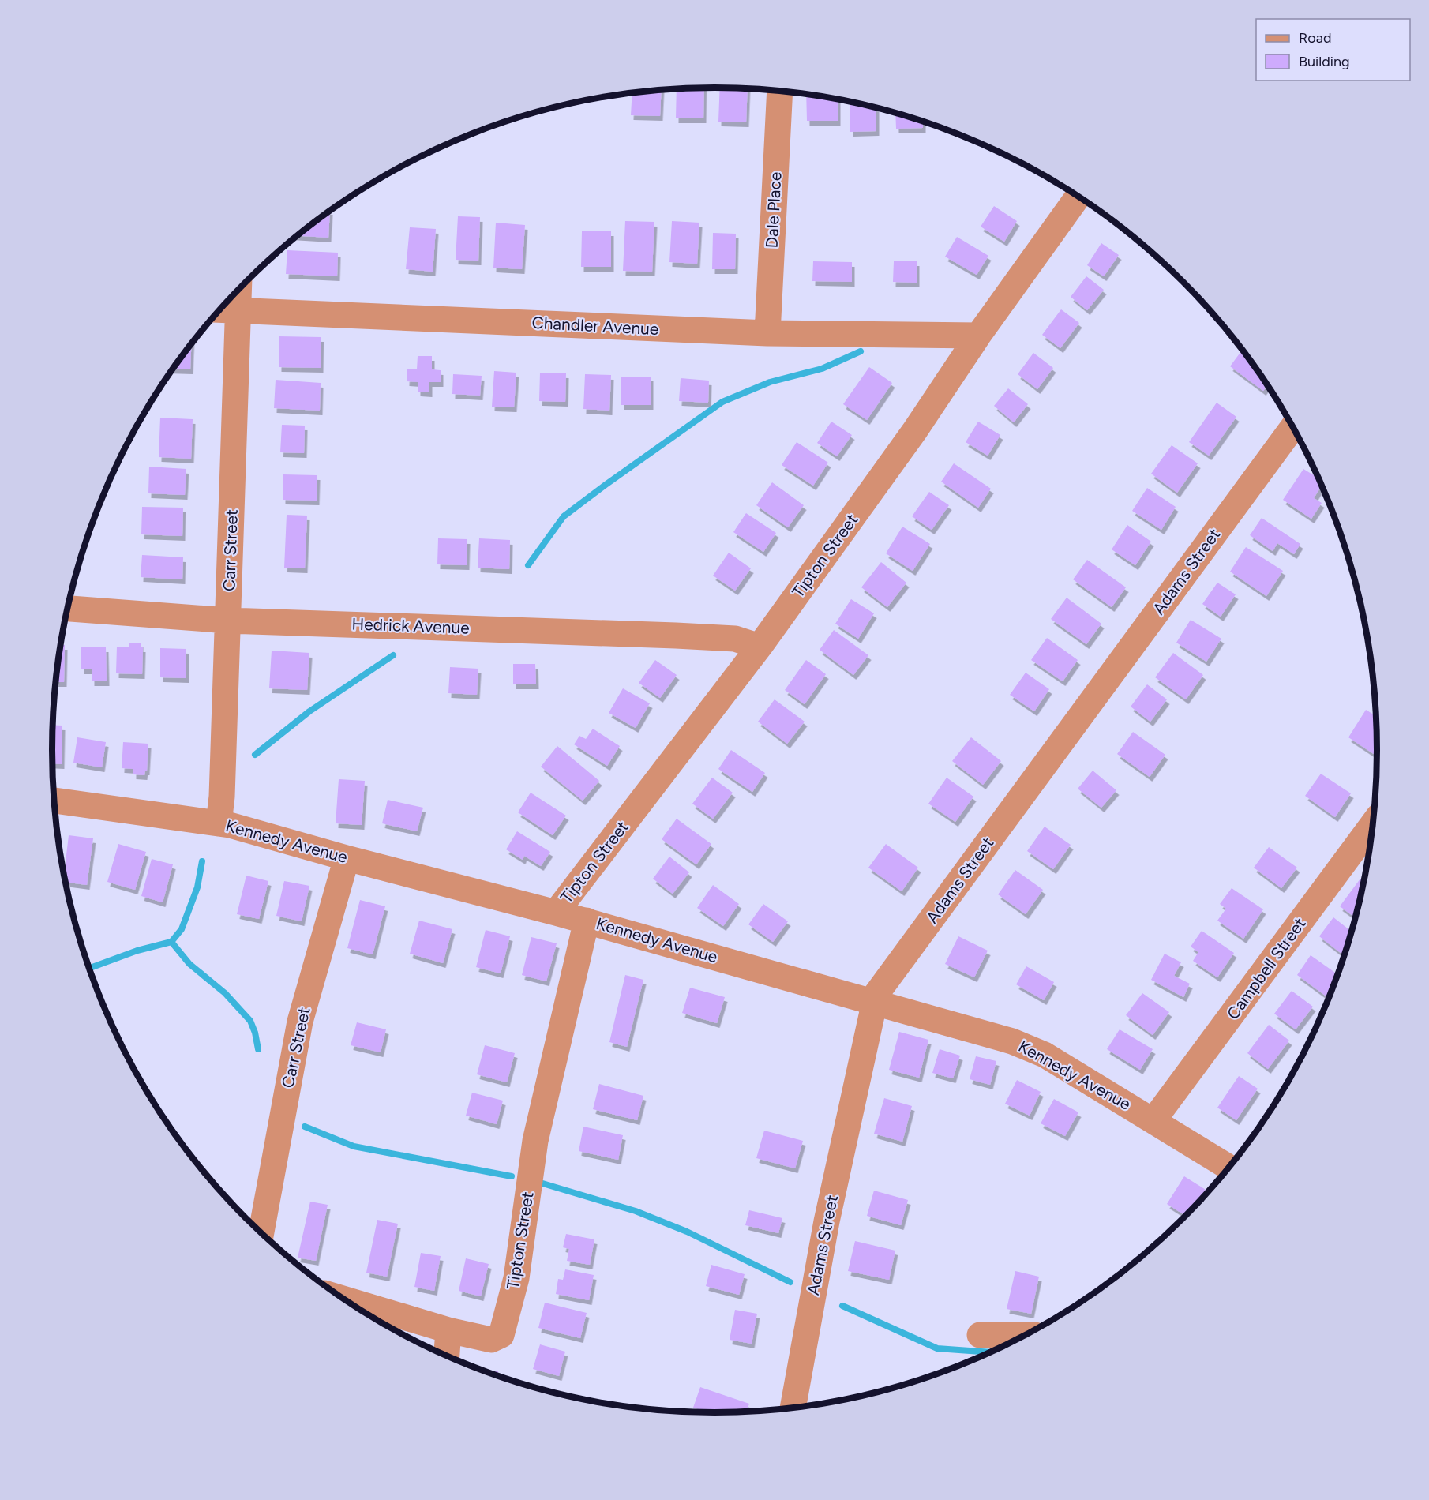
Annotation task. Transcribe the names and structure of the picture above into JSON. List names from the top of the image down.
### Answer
{
  "streets": {
    "street": [
      "Dale Place",
      "Chandler Avenue",
      "Carr Street",
      "Tipton Street",
      "Adams Street",
      "Hedrick Avenue",
      "Kennedy Avenue",
      "Campbell Street"
    ]
  },
  "crossings": [
    ["Dale Place", "Chandler Avenue"],
    ["Chandler Avenue", "Carr Street"],
    ["Chandler Avenue", "Tipton Street"],
    ["Carr Street", "Hedrick Avenue"],
    ["Carr Street", "Kennedy Avenue"],
    ["Tipton Street", "Hedrick Avenue"],
    ["Tipton Street", "Kennedy Avenue"],
    ["Adams Street", "Kennedy Avenue"],
    ["Kennedy Avenue", "Campbell Street"]
  ],
  "legend": ["Road", "Building"]
}
